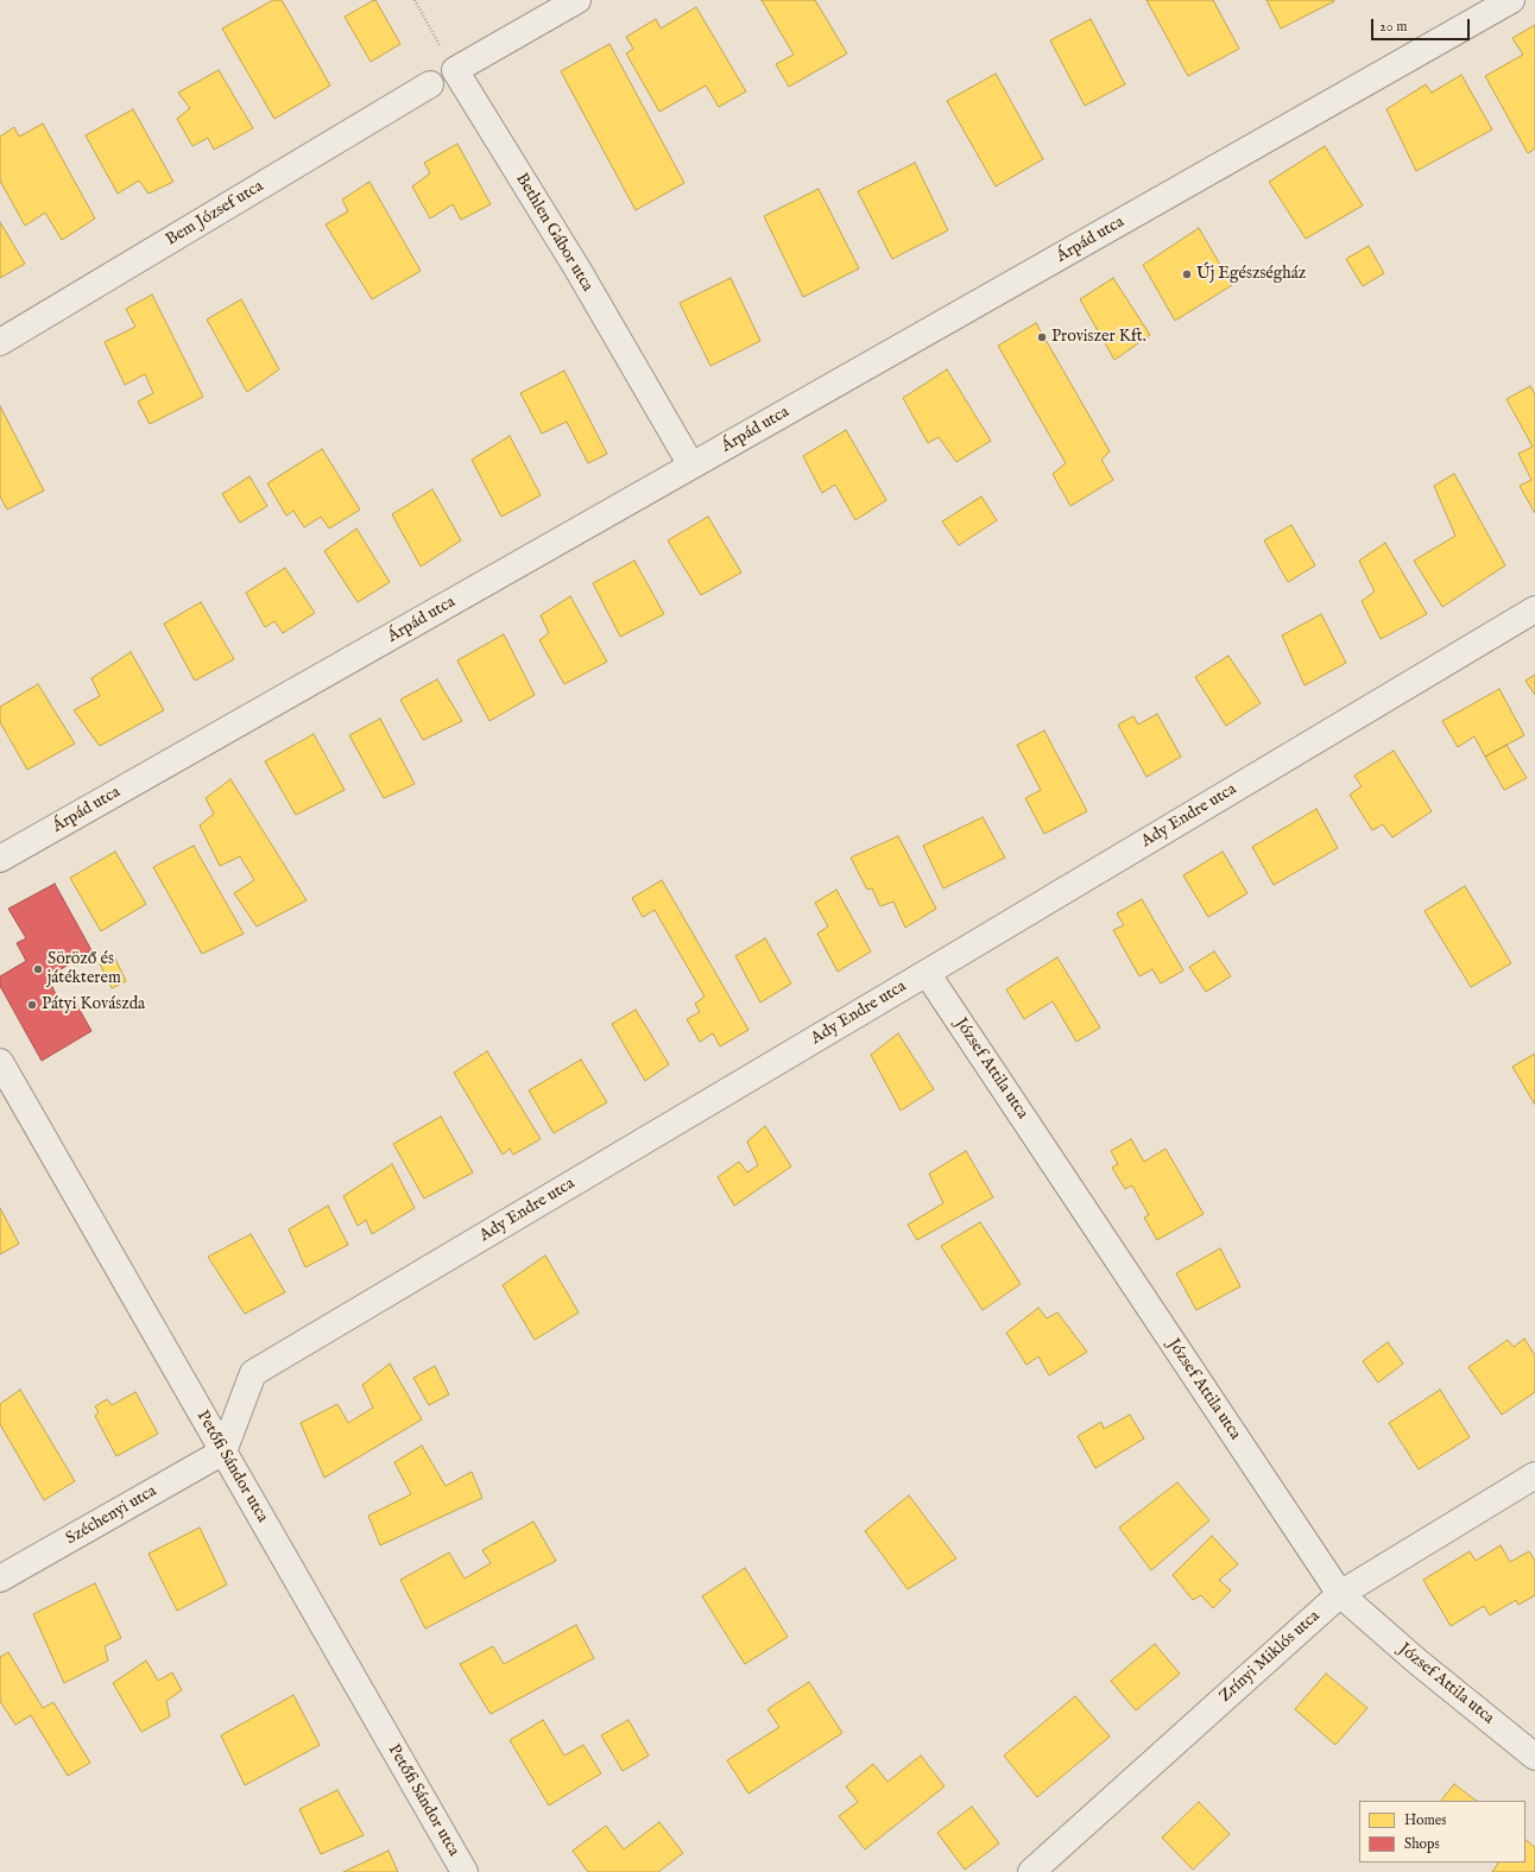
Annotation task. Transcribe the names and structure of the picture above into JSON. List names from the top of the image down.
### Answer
{
  "streets": {
    "street": [
      "Bem József utca",
      "Bethlen Gábor utca",
      "Árpád utca",
      "Ady Endre utca",
      "József Attila utca",
      "Petőfi Sándor utca",
      "Széchenyi utca",
      "Zrínyi Miklós utca"
    ]
  },
  "crossings": [
    ["Bethlen Gábor utca", "Árpád utca"],
    ["Ady Endre utca", "József Attila utca"],
    ["Ady Endre utca", "Petőfi Sándor utca"],
    ["Ady Endre utca", "Széchenyi utca"],
    ["József Attila utca", "Zrínyi Miklós utca"],
    ["Petőfi Sándor utca", "Széchenyi utca"]
  ],
  "places": [
    "Új Egészségház",
    "Proviszer Kft.",
    "Söröző és játékterem",
    "Pátyi Kovászda"
  ],
  "legend": ["Homes", "Shops"],
  "scale_bar": "20 m"
}
